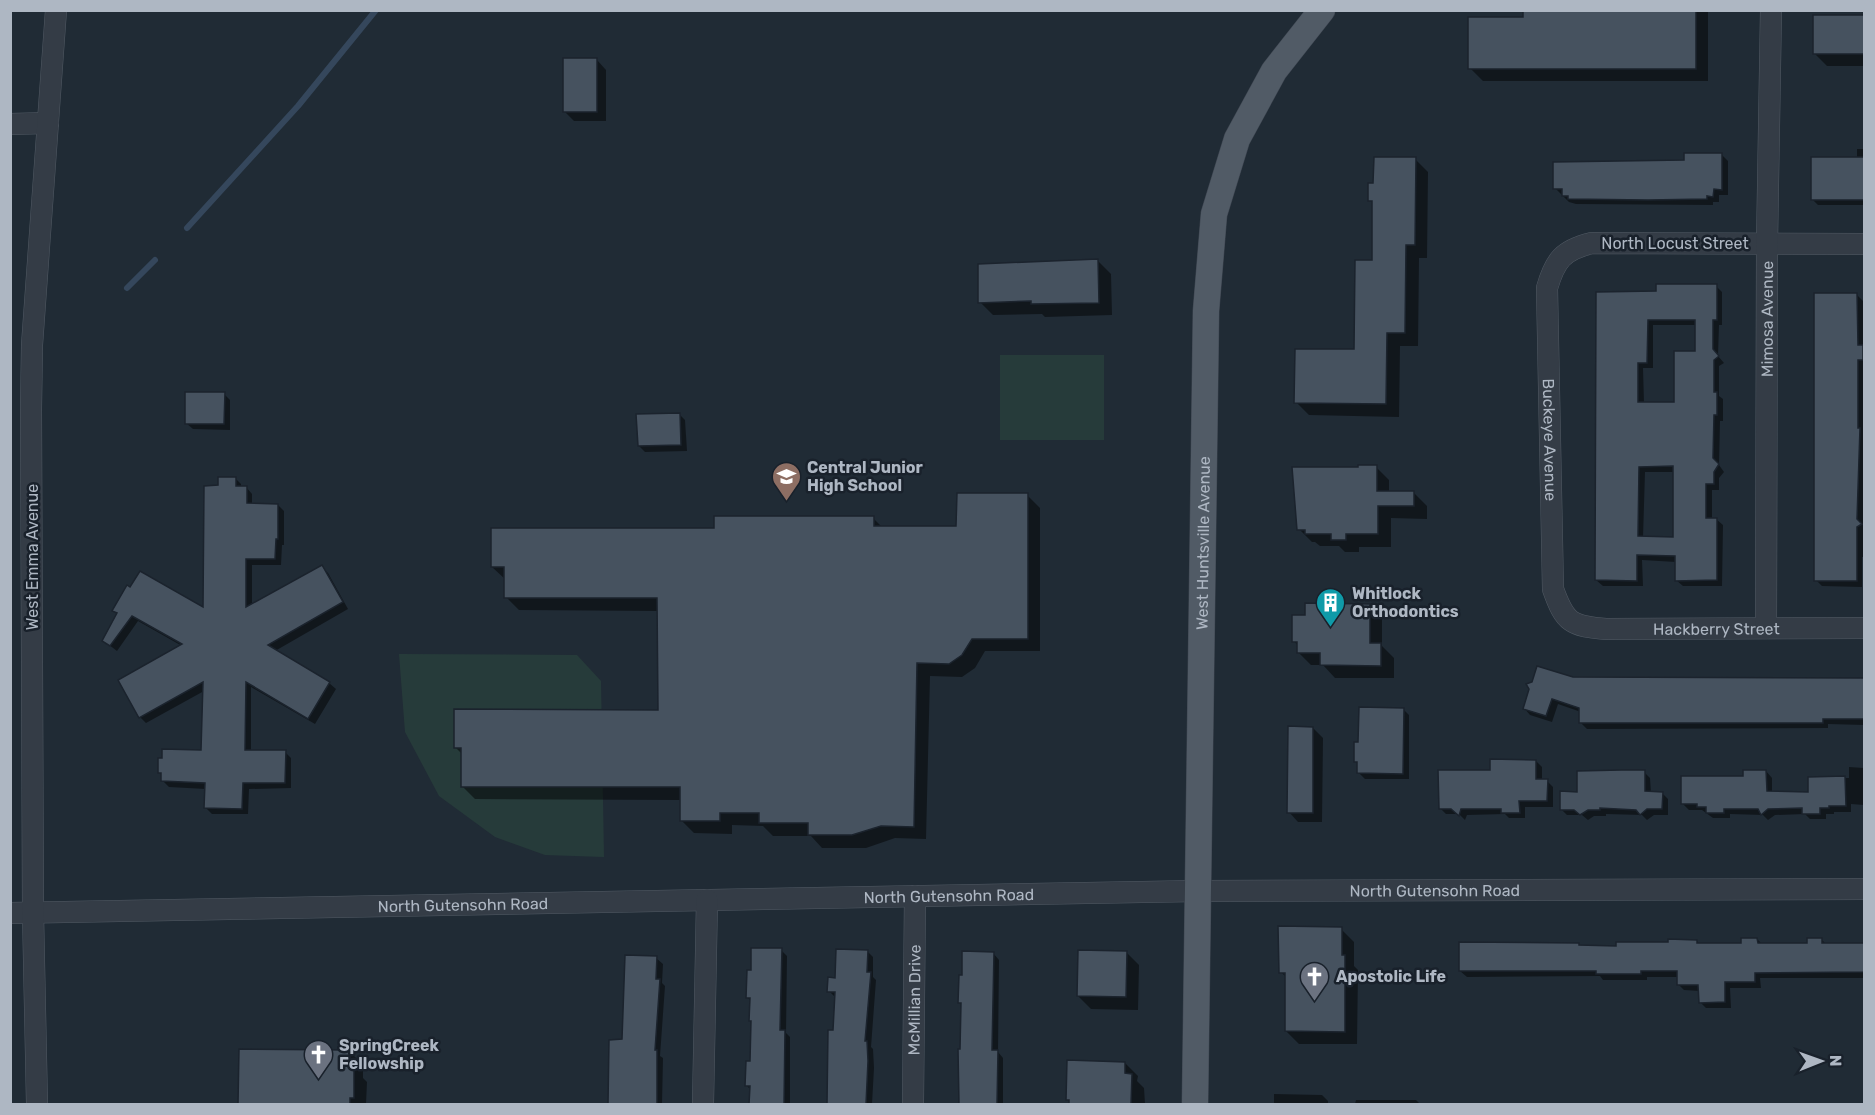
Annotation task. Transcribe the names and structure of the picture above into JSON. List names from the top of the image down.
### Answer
{
  "streets": {
    "main road": ["West Huntsville Avenue"],
    "street": [
      "North Locust Street",
      "Mimosa Avenue",
      "Buckeye Avenue",
      "West Emma Avenue",
      "Hackberry Street",
      "North Gutensohn Road",
      "McMillian Drive"
    ]
  },
  "crossings": [
    ["North Locust Street", "Mimosa Avenue"],
    ["North Locust Street", "Buckeye Avenue"],
    ["Mimosa Avenue", "Hackberry Street"],
    ["Buckeye Avenue", "Hackberry Street"],
    ["West Huntsville Avenue", "North Gutensohn Road"],
    ["West Emma Avenue", "North Gutensohn Road"],
    ["North Gutensohn Road", "McMillian Drive"]
  ],
  "places": {
    "school or university": ["Central Junior High School"],
    "building": ["Whitlock Orthodontics"],
    "church": ["Apostolic Life", "SpringCreek Fellowship"]
  },
  "north": "right"
}
